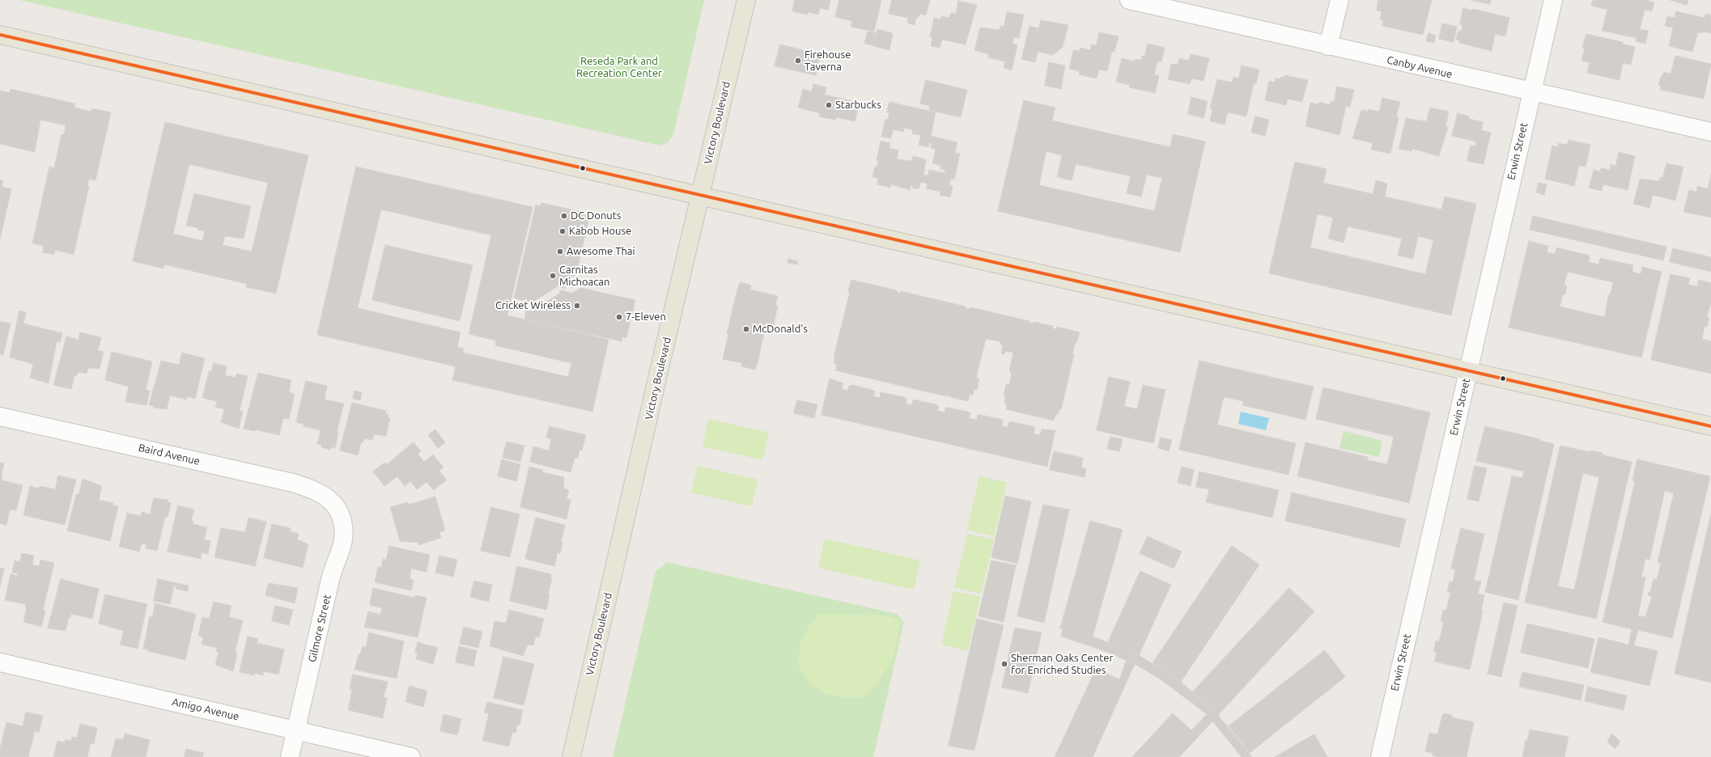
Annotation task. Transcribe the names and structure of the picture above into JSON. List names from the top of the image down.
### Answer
{
  "streets": {
    "main road": ["Victory Boulevard"],
    "street": [
      "Canby Avenue",
      "Erwin Street",
      "Baird Avenue",
      "Gilmore Street",
      "Amigo Avenue"
    ]
  },
  "crossings": [
    ["Canby Avenue", "Erwin Street"],
    ["Baird Avenue", "Gilmore Street"],
    ["Gilmore Street", "Amigo Avenue"]
  ],
  "parks": ["Reseda Park and Recreation Center"],
  "places": [
    "Firehouse Taverna",
    "Starbucks",
    "DC Donuts",
    "Kabob House",
    "Awesome Thai",
    "Carnitas Michoacan",
    "Cricket Wireless",
    "7-Eleven",
    "McDonald's",
    "Sherman Oaks Center for Enriched Studies"
  ]
}
